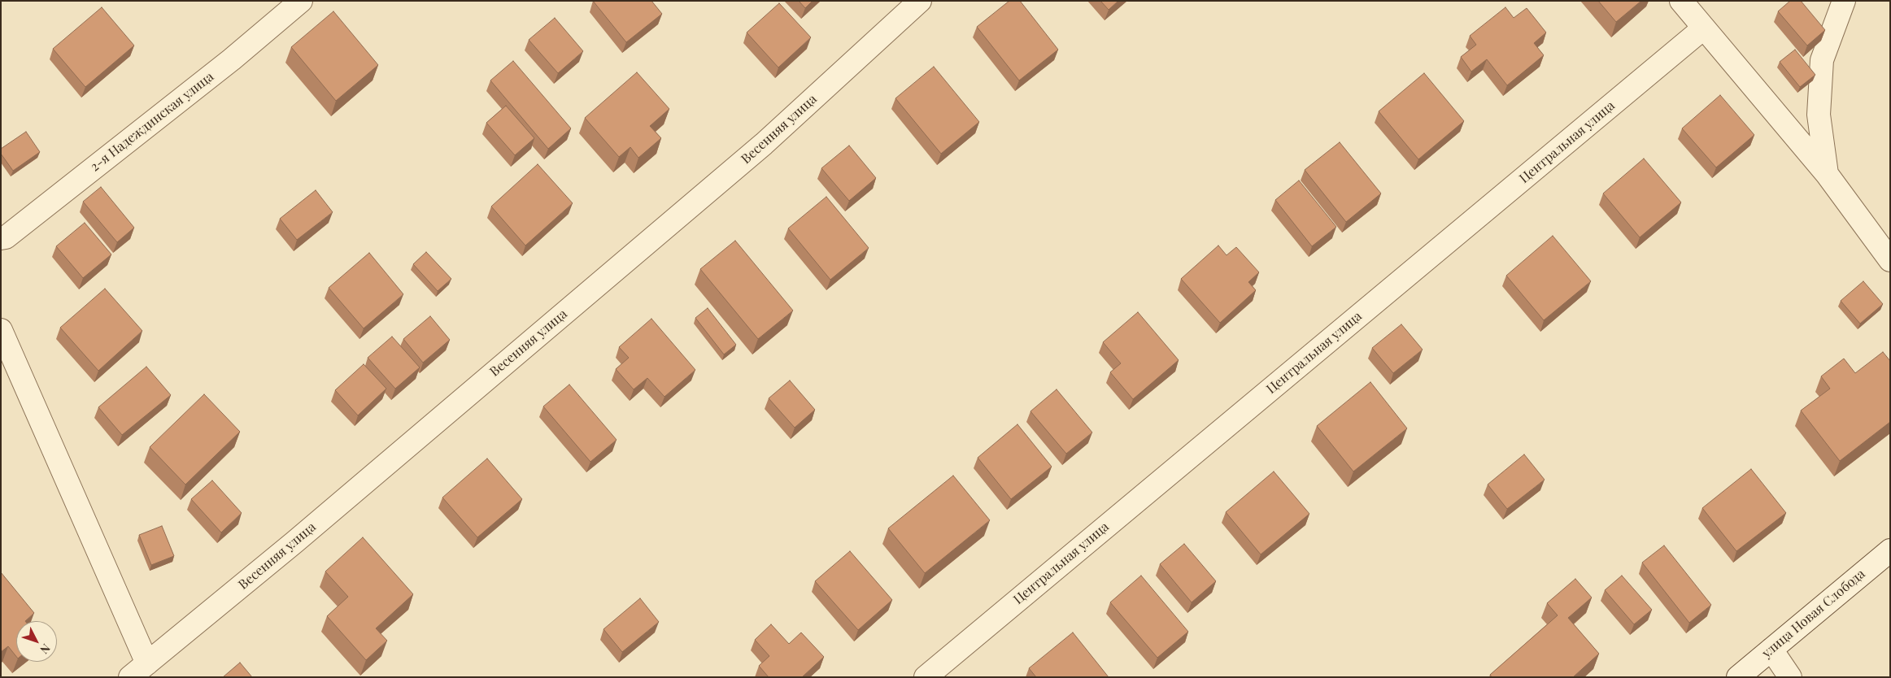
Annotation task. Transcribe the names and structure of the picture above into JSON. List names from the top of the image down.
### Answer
{
  "streets": {
    "street": [
      "2-я Надеждинская улица",
      "Весенняя улица",
      "Центральная улица",
      "улица Новая Слобода"
    ]
  },
  "north": "bottom right"
}
